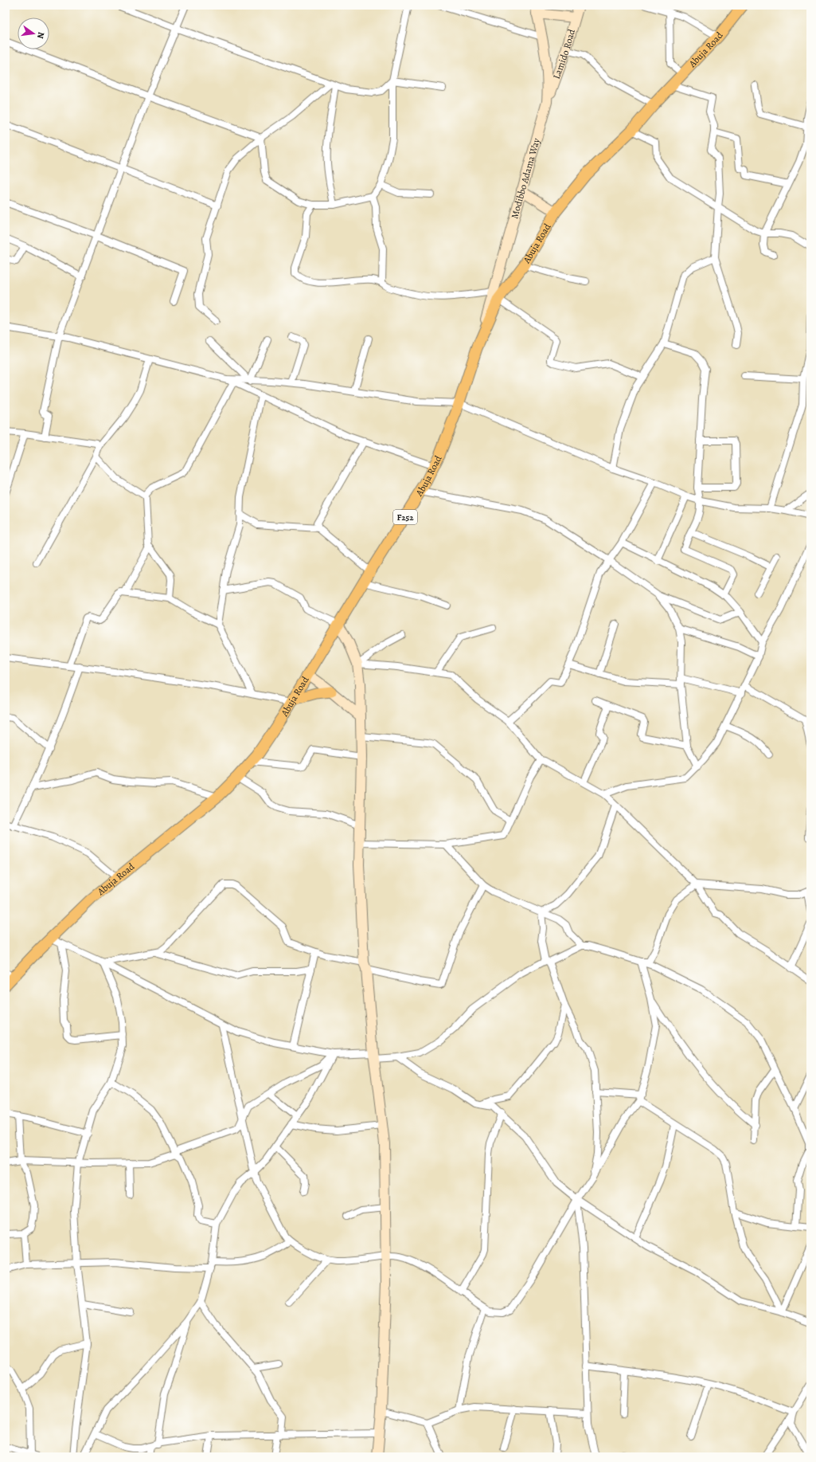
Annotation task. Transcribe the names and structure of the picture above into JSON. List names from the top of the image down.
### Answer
{
  "streets": {
    "main road": ["Abuja Road", "F252"],
    "street": ["Lamido Road", "Modibbo Adama Way"]
  },
  "crossings": [
    ["Abuja Road", "Modibbo Adama Way"],
    ["Lamido Road", "Modibbo Adama Way"]
  ],
  "north": "right"
}
